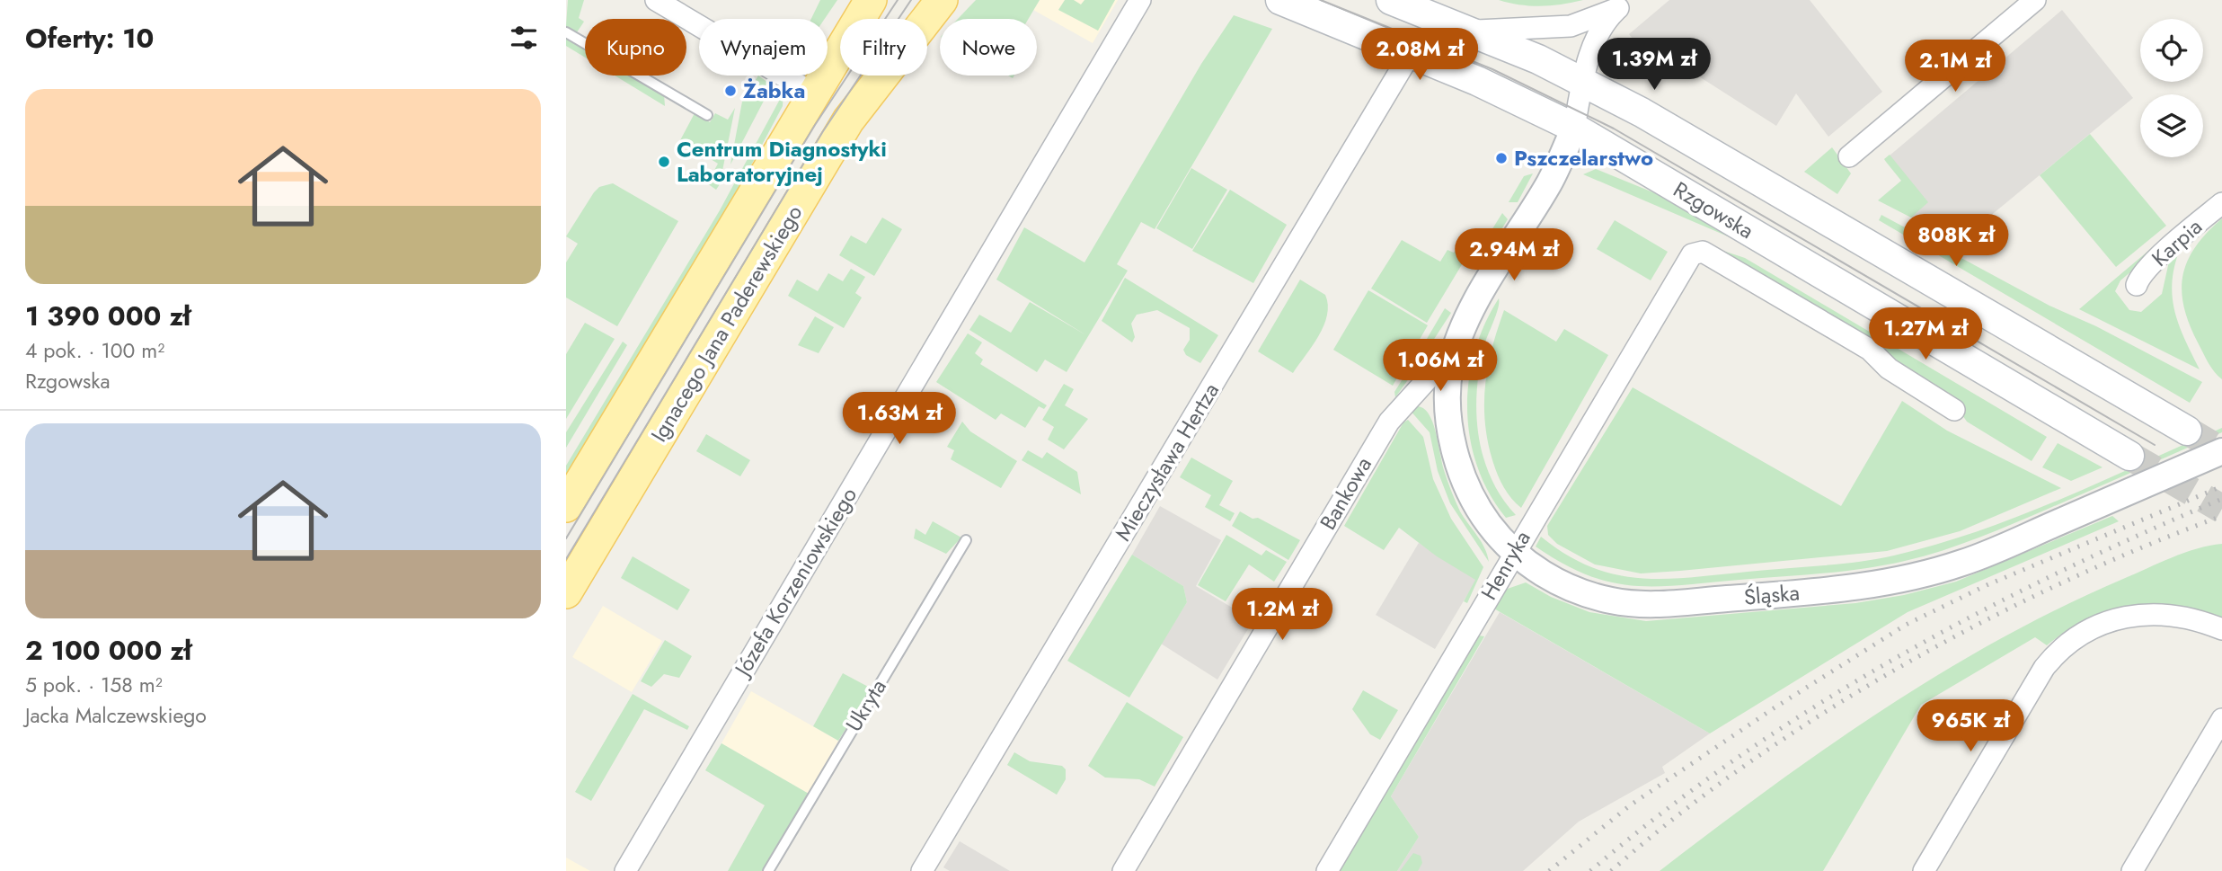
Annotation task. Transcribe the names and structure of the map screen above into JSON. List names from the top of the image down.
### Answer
{
  "streets": {
    "main road": ["Rzgowska", "Ignacego Jana Paderewskiego"],
    "street": [
      "Karpia",
      "Mieczysława Hertza",
      "Bankowa",
      "Henryka",
      "Józefa Korzeniowskiego",
      "Śląska"
    ],
    "lane": ["Ukryta"]
  },
  "crossings": [
    ["Rzgowska", "Mieczysława Hertza"],
    ["Bankowa", "Śląska"],
    ["Henryka", "Śląska"]
  ],
  "places": ["Żabka", "Pszczelarstwo", "Centrum Diagnostyki Laboratoryjnej"],
  "page": {
    "heading": "Oferty: 10",
    "chip": [
      "Kupno",
      "Wynajem",
      "Filtry",
      "Nowe"
    ],
    "price": [
      "2.08M zł",
      "1.39M zł",
      "2.1M zł",
      "808K zł",
      "2.94M zł",
      "1.27M zł",
      "1.06M zł",
      "1.63M zł",
      "1.2M zł",
      "965K zł"
    ],
    "list": [
      {
        "name": "1 390 000 zł",
        "note": "4 pok. · 100 m² · Rzgowska"
      },
      {
        "name": "2 100 000 zł",
        "note": "5 pok. · 158 m² · Jacka Malczewskiego"
      }
    ]
  }
}
